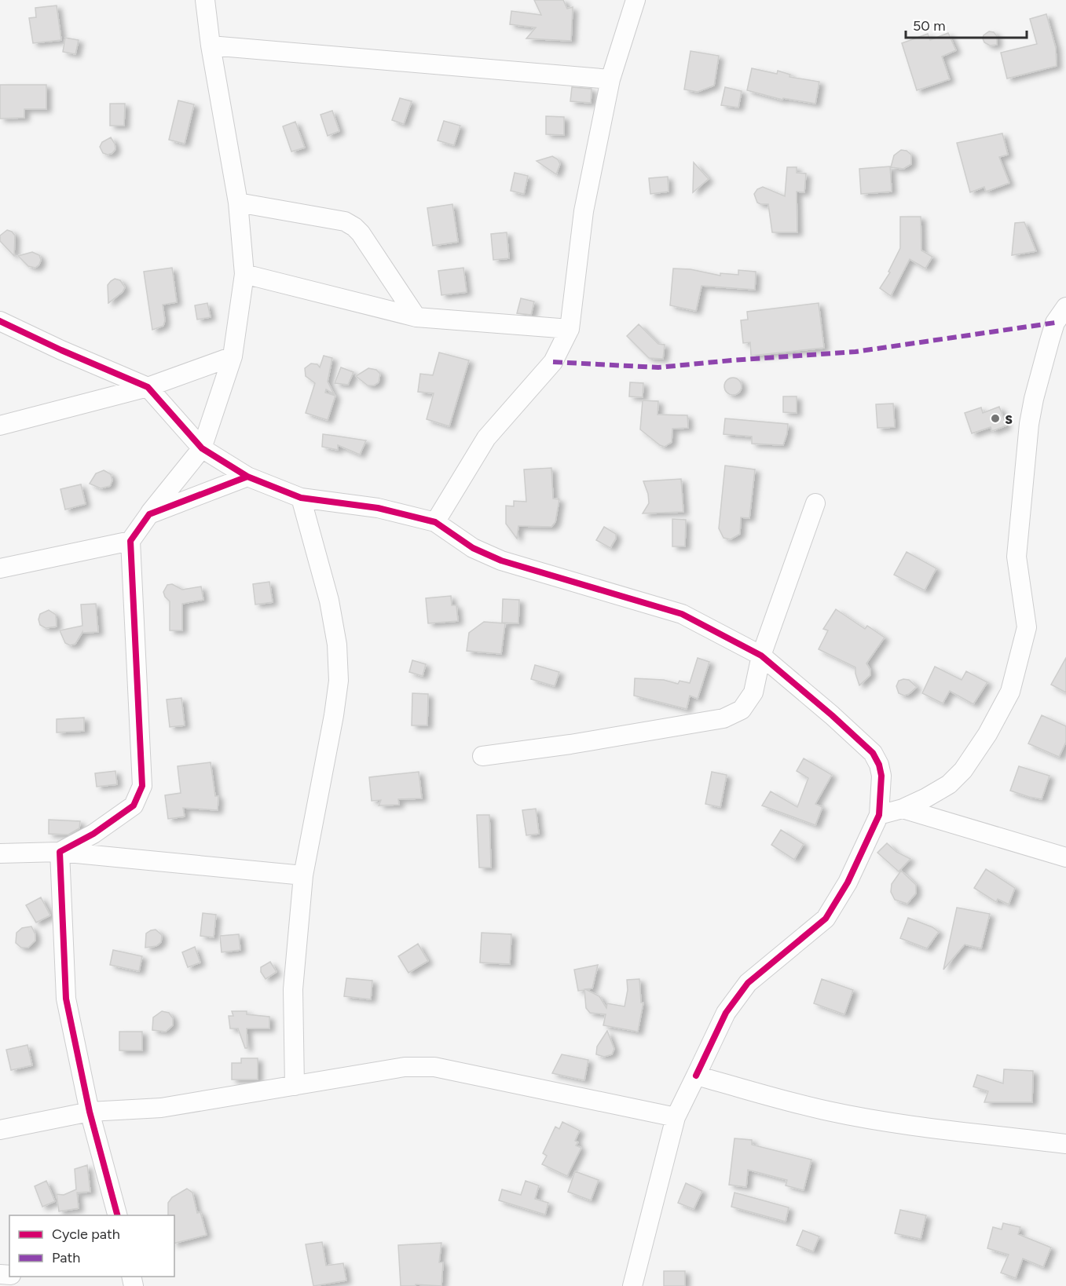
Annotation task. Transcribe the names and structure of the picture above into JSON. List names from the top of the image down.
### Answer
{
  "places": ["s"],
  "legend": ["Cycle path", "Path"],
  "scale_bar": "50 m"
}
